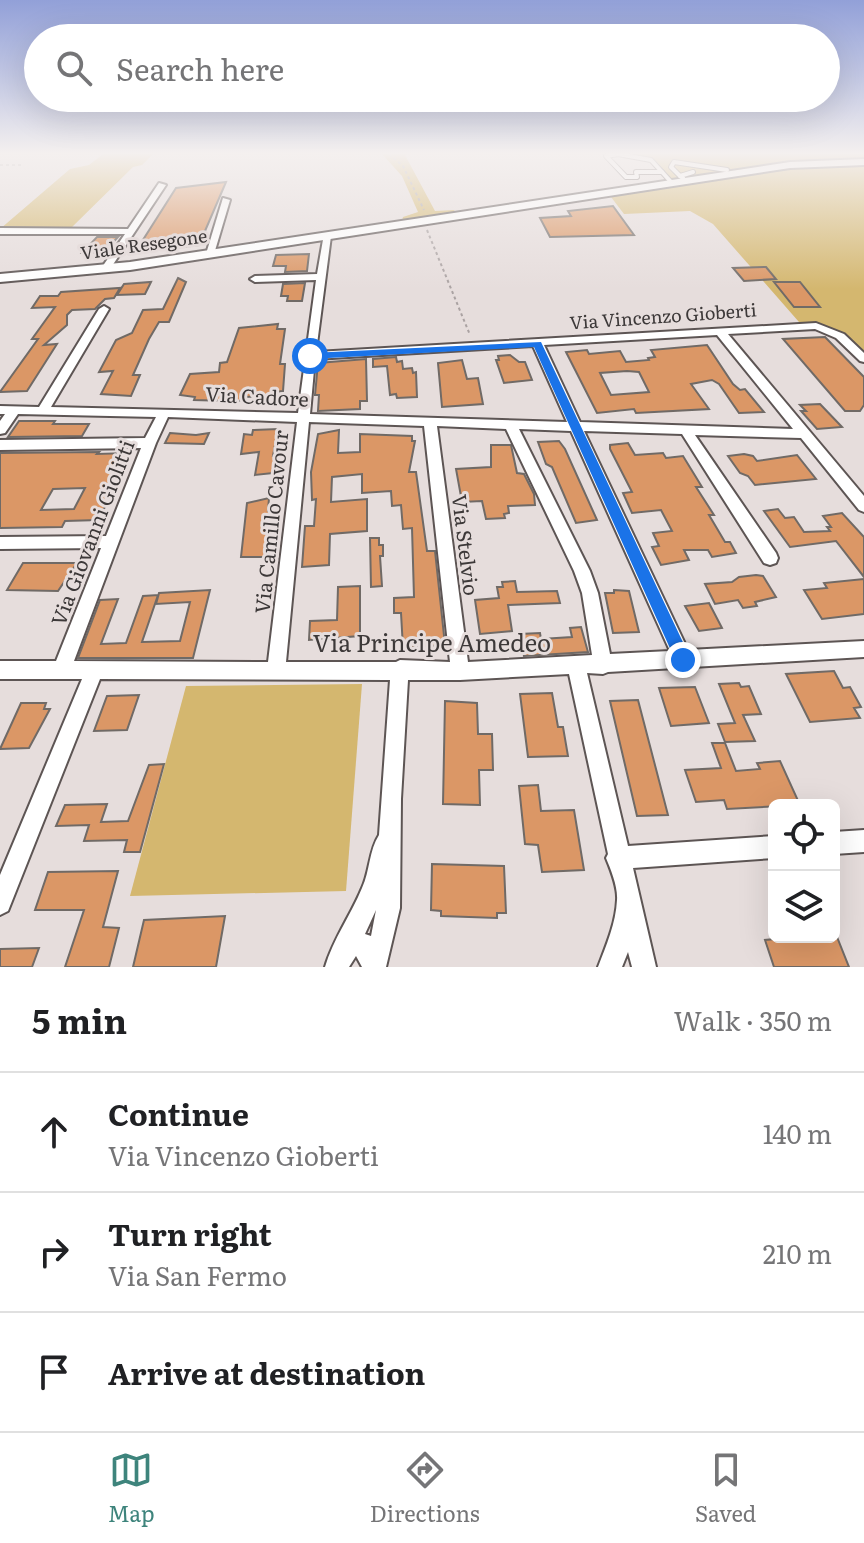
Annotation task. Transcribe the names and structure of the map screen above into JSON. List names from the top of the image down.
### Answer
{
  "streets": {
    "street": [
      "Viale Resegone",
      "Via Vincenzo Gioberti",
      "Via Cadore",
      "Via Camillo Cavour",
      "Via Giovanni Giolitti",
      "Via Stelvio",
      "Via Principe Amedeo"
    ]
  },
  "crossings": [
    ["Viale Resegone", "Via Camillo Cavour"],
    ["Via Vincenzo Gioberti", "Via Camillo Cavour"],
    ["Via Cadore", "Via Camillo Cavour"],
    ["Via Cadore", "Via Giovanni Giolitti"],
    ["Via Cadore", "Via Stelvio"],
    ["Via Camillo Cavour", "Via Principe Amedeo"],
    ["Via Giovanni Giolitti", "Via Principe Amedeo"],
    ["Via Stelvio", "Via Principe Amedeo"]
  ],
  "page": {
    "search": "Search here",
    "heading": ["5 min", "Walk · 350 m"],
    "list": [
      ["Continue", "Via Vincenzo Gioberti", "140 m"],
      ["Turn right", "Via San Fermo", "210 m"],
      "Arrive at destination"
    ],
    "nav": ["Map", "Directions", "Saved"]
  }
}
